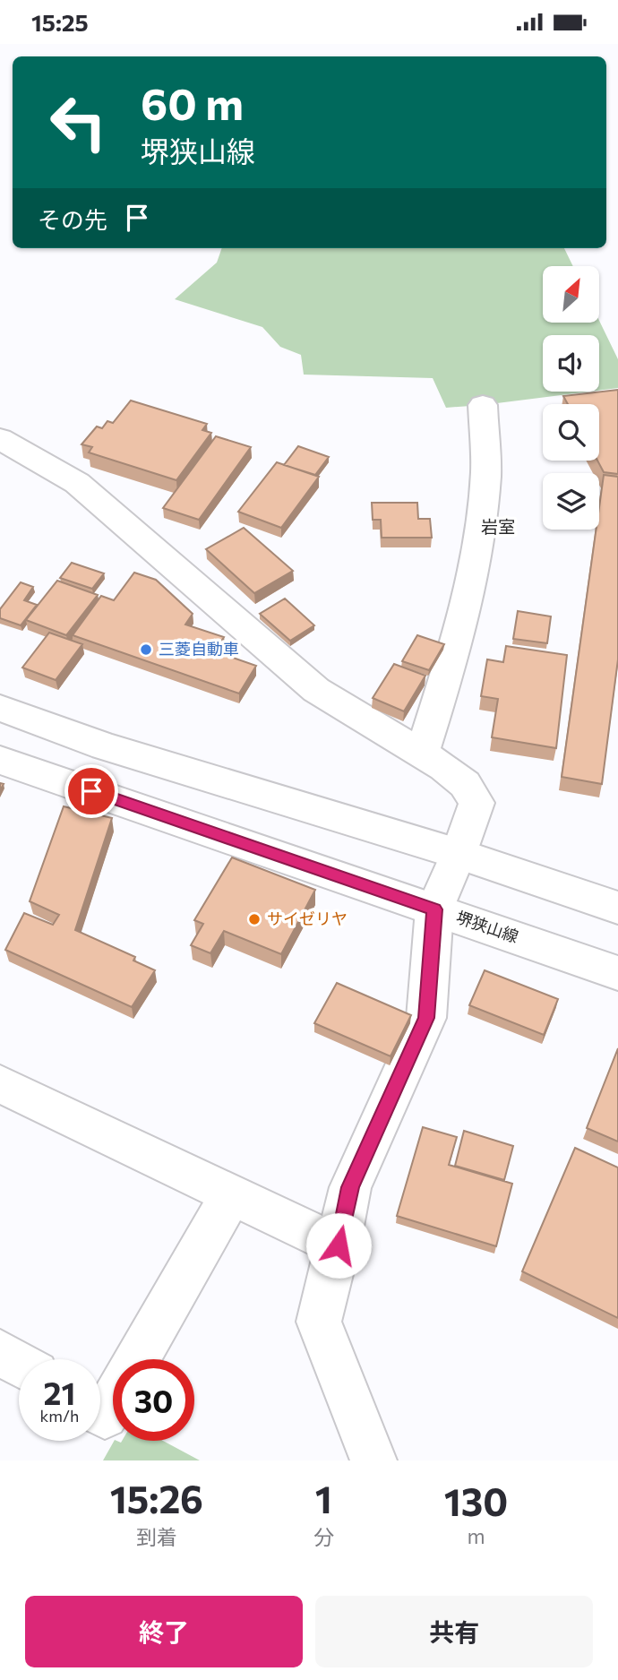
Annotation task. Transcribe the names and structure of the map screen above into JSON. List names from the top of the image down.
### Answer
{
  "streets": {
    "street": ["堺狭山線"]
  },
  "districts": ["岩室"],
  "places": ["三菱自動車", "サイゼリヤ"],
  "north": "top right",
  "page": {
    "status": "15:25",
    "turn": ["60 m", "堺狭山線"],
    "then": "その先",
    "speed": "21 km/h",
    "limit": "30",
    "eta": [
      "15:26",
      "到着",
      "1",
      "分",
      "130",
      "m"
    ],
    "buttons": ["終了", "共有"]
  }
}
